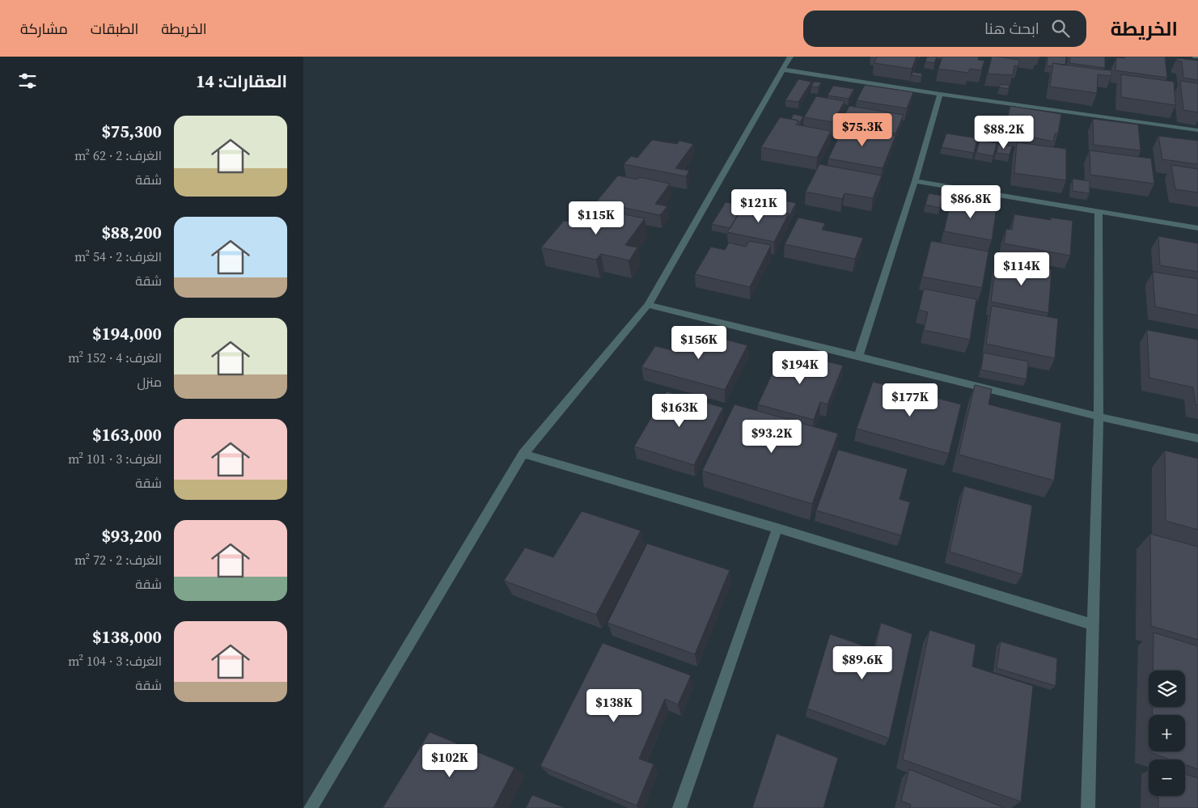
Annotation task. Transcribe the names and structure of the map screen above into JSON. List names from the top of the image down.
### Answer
{
  "page": {
    "header": "الخريطة",
    "search": "ابحث هنا",
    "nav": ["الخريطة", "الطبقات", "مشاركة"],
    "heading": "العقارات: 14",
    "list": [
      {
        "name": "$75,300",
        "note": "الغرف: 2 · 62 m² · شقة"
      },
      {
        "name": "$88,200",
        "note": "الغرف: 2 · 54 m² · شقة"
      },
      {
        "name": "$194,000",
        "note": "الغرف: 4 · 152 m² · منزل"
      },
      {
        "name": "$163,000",
        "note": "الغرف: 3 · 101 m² · شقة"
      },
      {
        "name": "$93,200",
        "note": "الغرف: 2 · 72 m² · شقة"
      },
      {
        "name": "$138,000",
        "note": "الغرف: 3 · 104 m² · شقة"
      }
    ],
    "price": [
      "$75.3K",
      "$88.2K",
      "$86.8K",
      "$121K",
      "$115K",
      "$114K",
      "$156K",
      "$194K",
      "$177K",
      "$163K",
      "$93.2K",
      "$89.6K",
      "$138K",
      "$102K"
    ],
    "map_buttons": ["+", "−"]
  }
}
